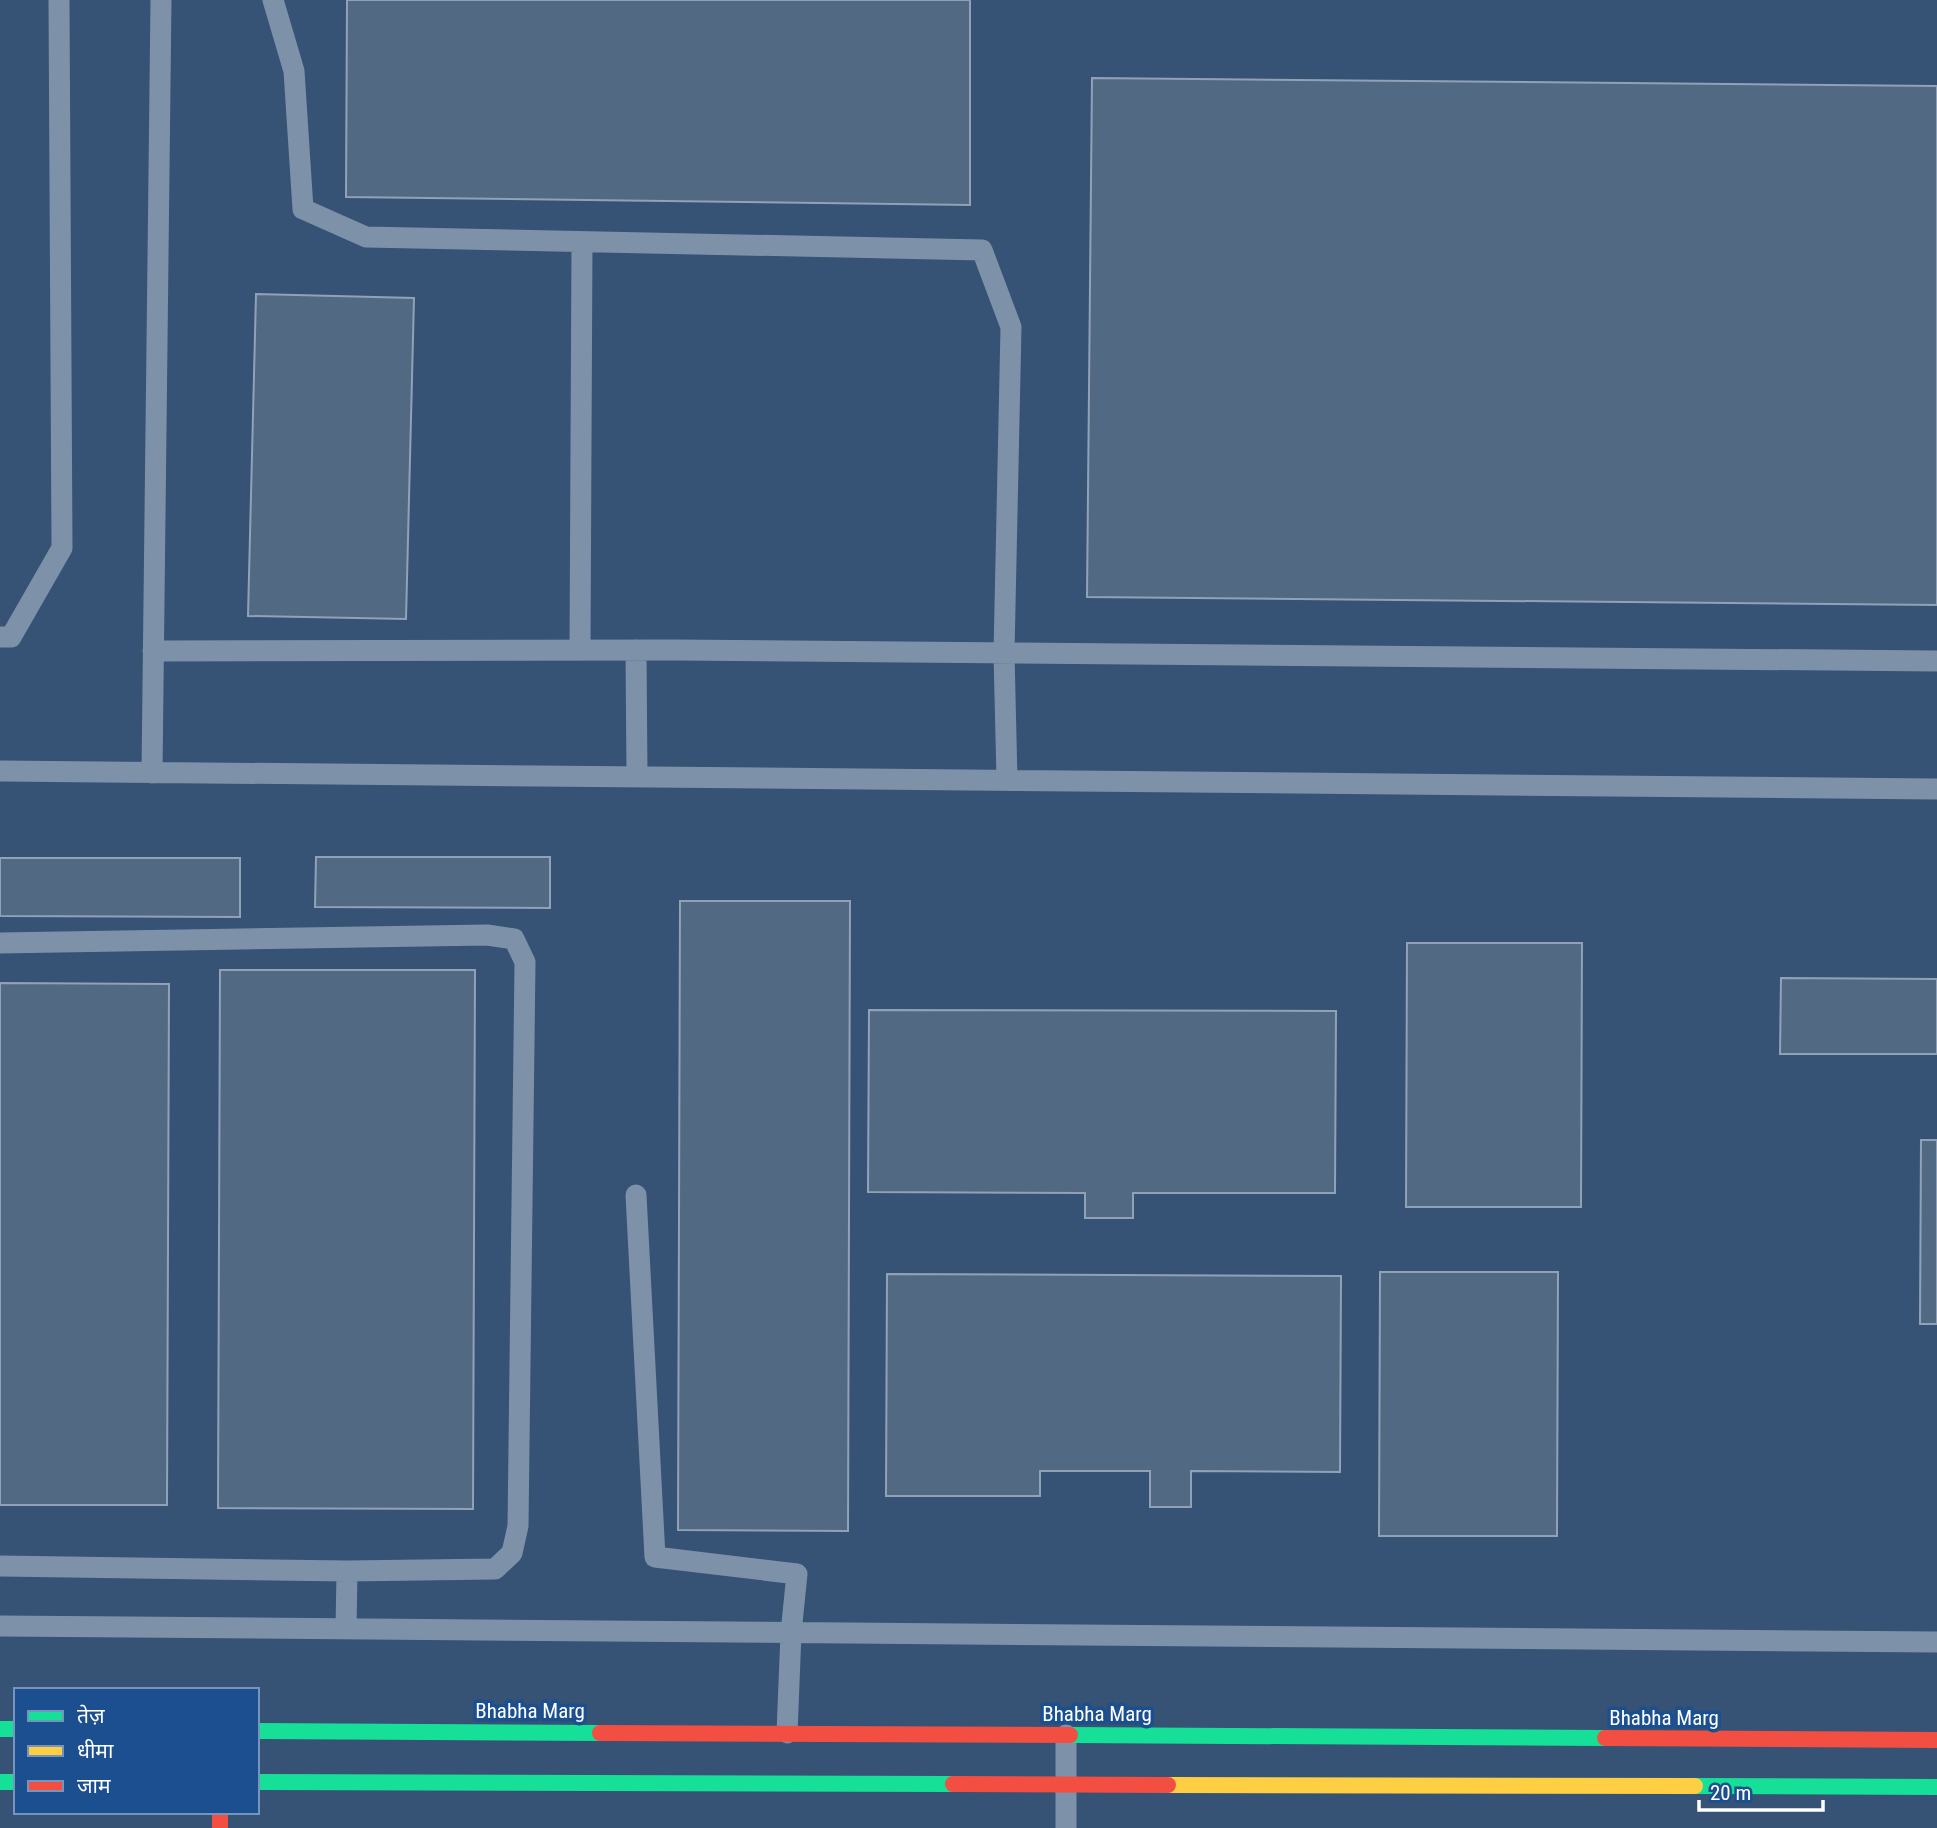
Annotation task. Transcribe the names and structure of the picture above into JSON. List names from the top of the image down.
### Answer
{
  "streets": {
    "street": ["Bhabha Marg"]
  },
  "legend": ["तेज़", "धीमा", "जाम"],
  "scale_bar": "20 m"
}
